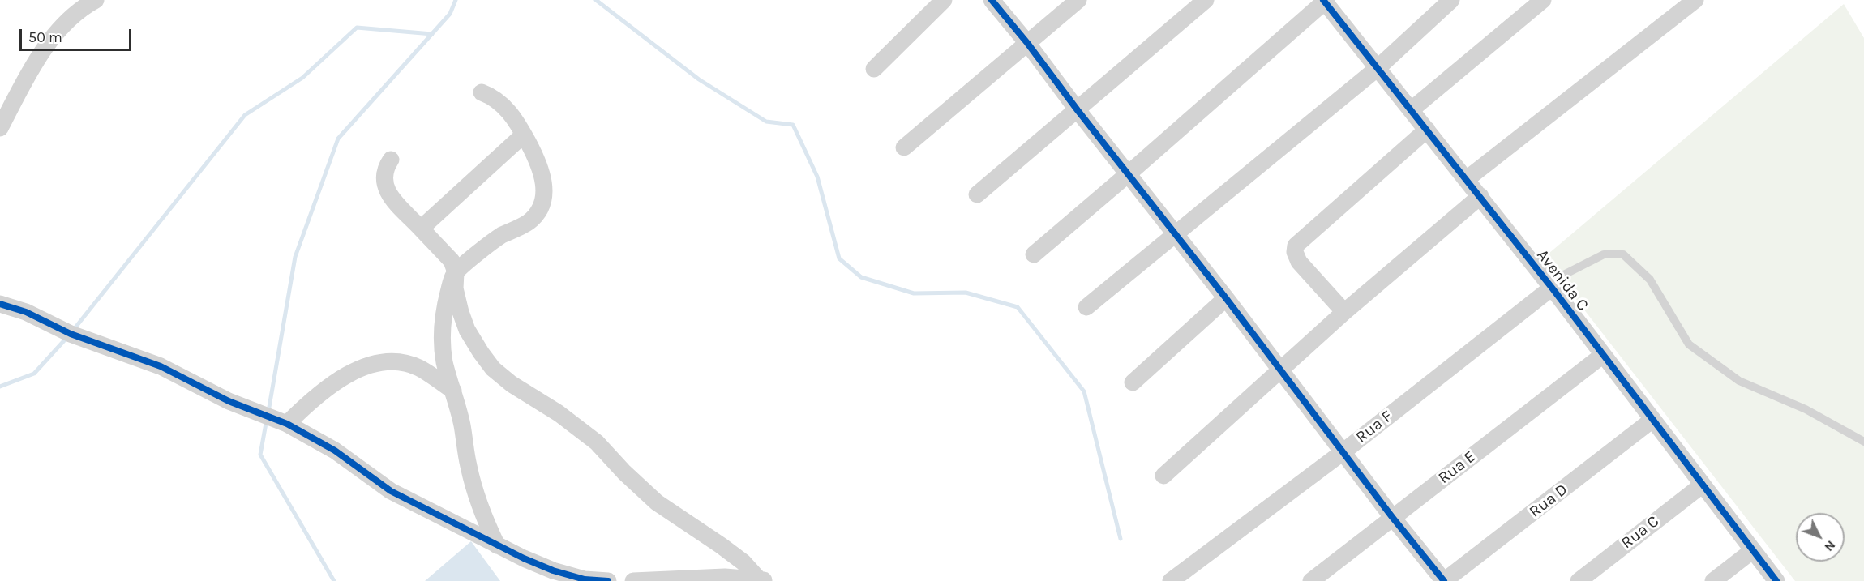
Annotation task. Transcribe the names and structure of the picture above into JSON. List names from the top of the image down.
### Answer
{
  "streets": {
    "street": [
      "Avenida C",
      "Rua F",
      "Rua E",
      "Rua D",
      "Rua C"
    ]
  },
  "crossings": [
    ["Avenida C", "Rua F"],
    ["Avenida C", "Rua E"],
    ["Avenida C", "Rua D"],
    ["Avenida C", "Rua C"]
  ],
  "scale_bar": "50 m",
  "north": "bottom right"
}
